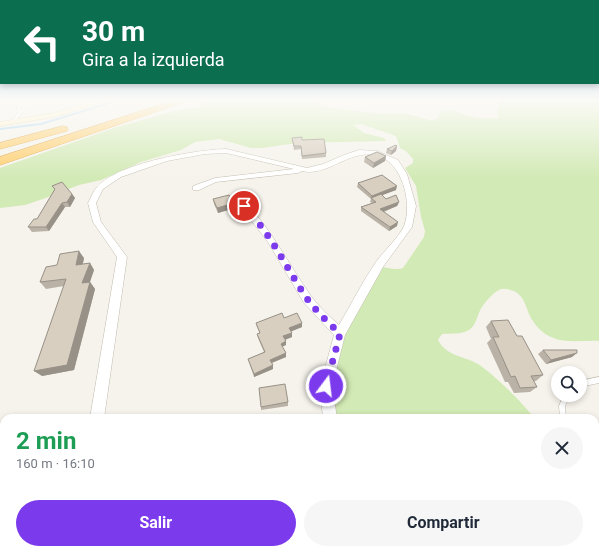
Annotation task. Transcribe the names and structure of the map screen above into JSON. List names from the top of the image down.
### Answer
{
  "page": {
    "turn": ["30 m", "Gira a la izquierda"],
    "heading": ["2 min", "160 m · 16:10"],
    "buttons": ["Salir", "Compartir"]
  }
}
